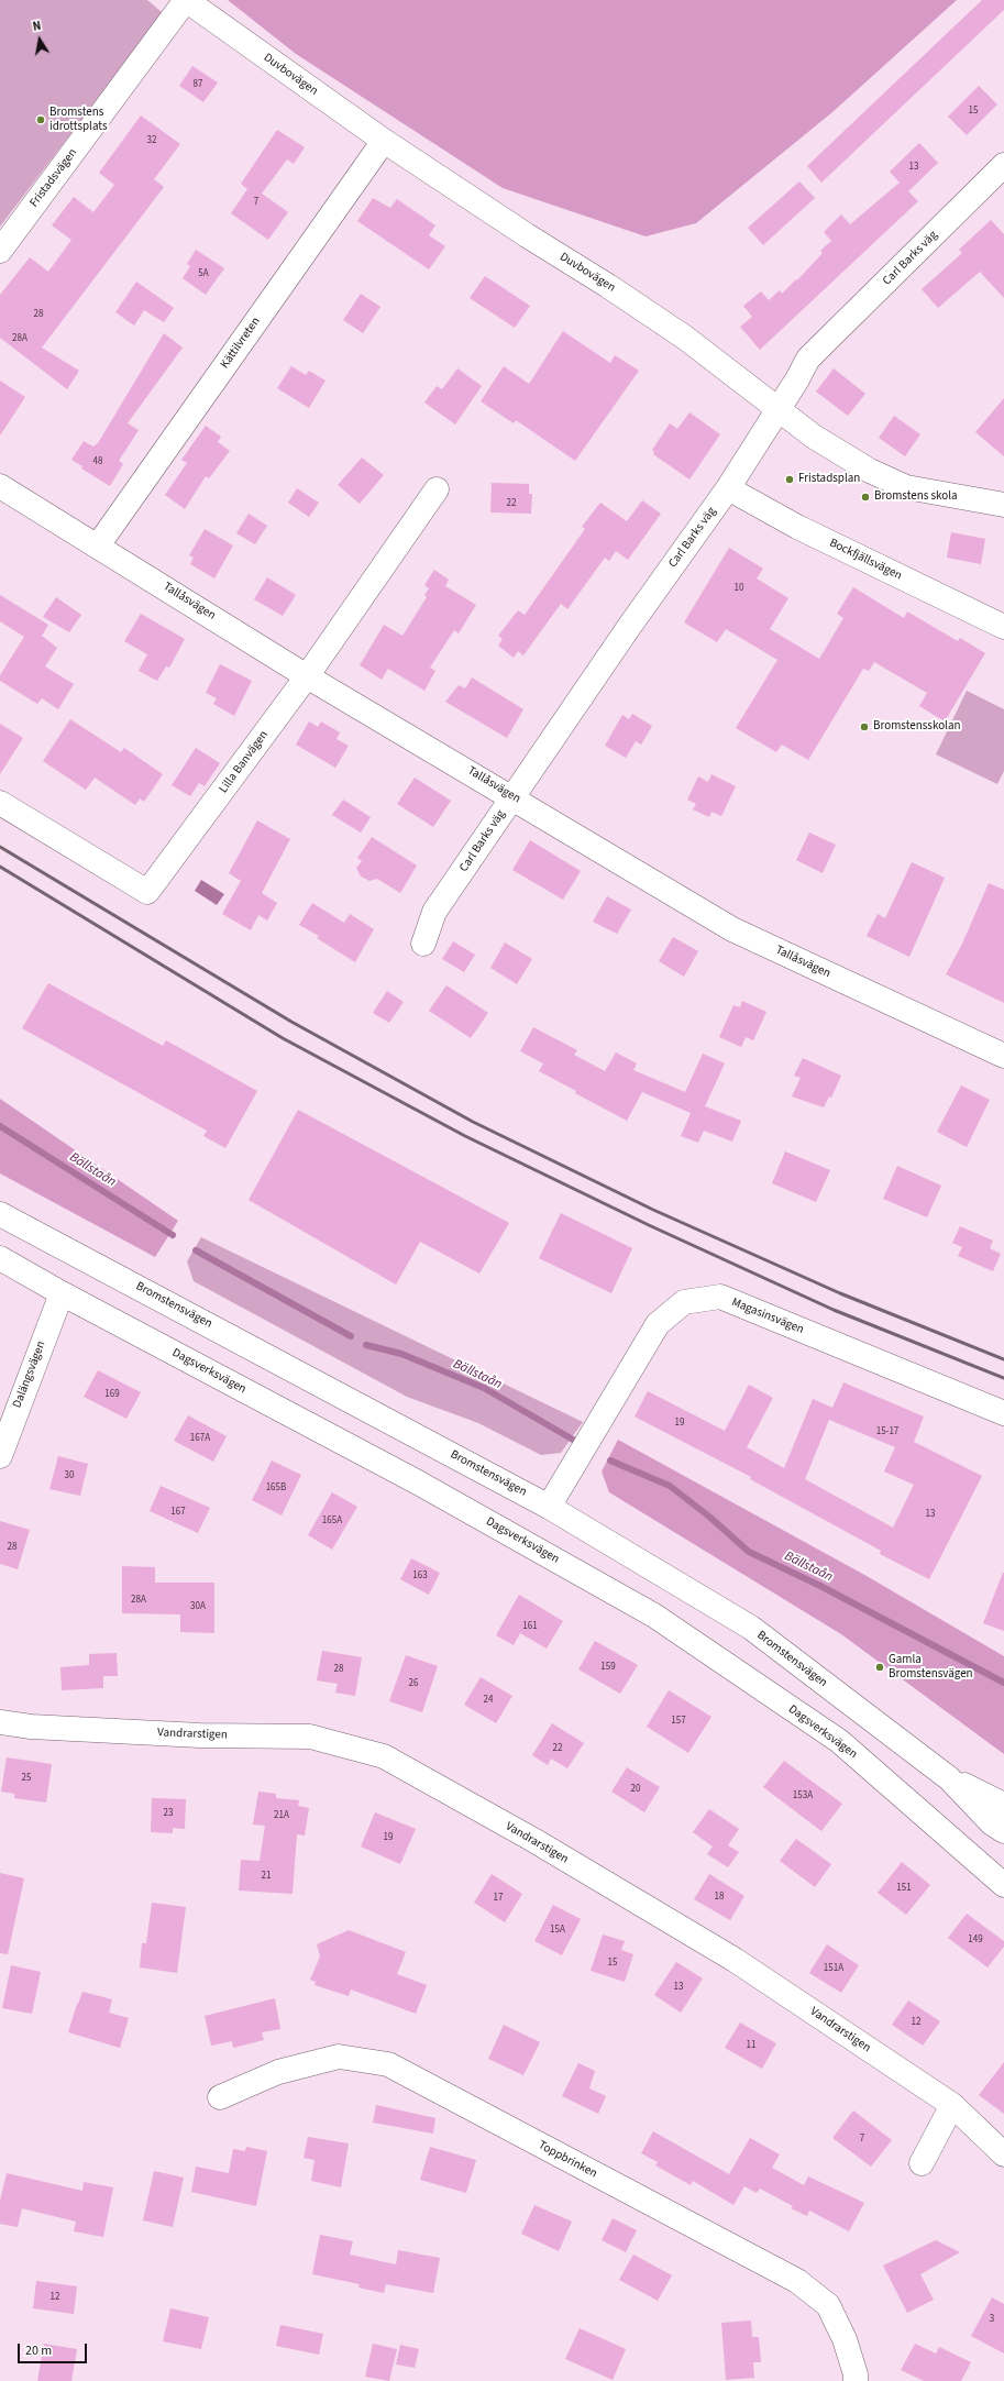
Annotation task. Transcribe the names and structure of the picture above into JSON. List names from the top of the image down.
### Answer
{
  "streets": {
    "street": [
      "Duvbovägen",
      "Fristadsvägen",
      "Carl Barks väg",
      "Kättilvreten",
      "Bockfjällsvägen",
      "Tallåsvägen",
      "Lilla Banvägen",
      "Bromstensvägen",
      "Magasinsvägen",
      "Dagsverksvägen",
      "Dalängsvägen",
      "Vandrarstigen",
      "Toppbrinken"
    ]
  },
  "crossings": [
    ["Duvbovägen", "Fristadsvägen"],
    ["Duvbovägen", "Carl Barks väg"],
    ["Duvbovägen", "Kättilvreten"],
    ["Carl Barks väg", "Bockfjällsvägen"],
    ["Carl Barks väg", "Tallåsvägen"],
    ["Kättilvreten", "Tallåsvägen"],
    ["Tallåsvägen", "Lilla Banvägen"],
    ["Bromstensvägen", "Magasinsvägen"],
    ["Dagsverksvägen", "Dalängsvägen"]
  ],
  "water": ["Bällstaån"],
  "places": [
    "Bromstens idrottsplats",
    "Fristadsplan",
    "Bromstens skola",
    "Bromstensskolan",
    "Gamla Bromstensvägen"
  ],
  "house_numbers": [
    "87",
    "15",
    "32",
    "13",
    "7",
    "5A",
    "28",
    "28A",
    "48",
    "22",
    "10",
    "169",
    "19",
    "15-17",
    "167A",
    "30",
    "165B",
    "167",
    "13",
    "165A",
    "28",
    "163",
    "28A",
    "30A",
    "161",
    "159",
    "28",
    "26",
    "24",
    "157",
    "22",
    "25",
    "20",
    "153A",
    "23",
    "21A",
    "19",
    "21",
    "151",
    "18",
    "17",
    "15A",
    "149",
    "15",
    "151A",
    "13",
    "12",
    "11",
    "7",
    "12",
    "3"
  ],
  "scale_bar": "20 m",
  "north": "top"
}
